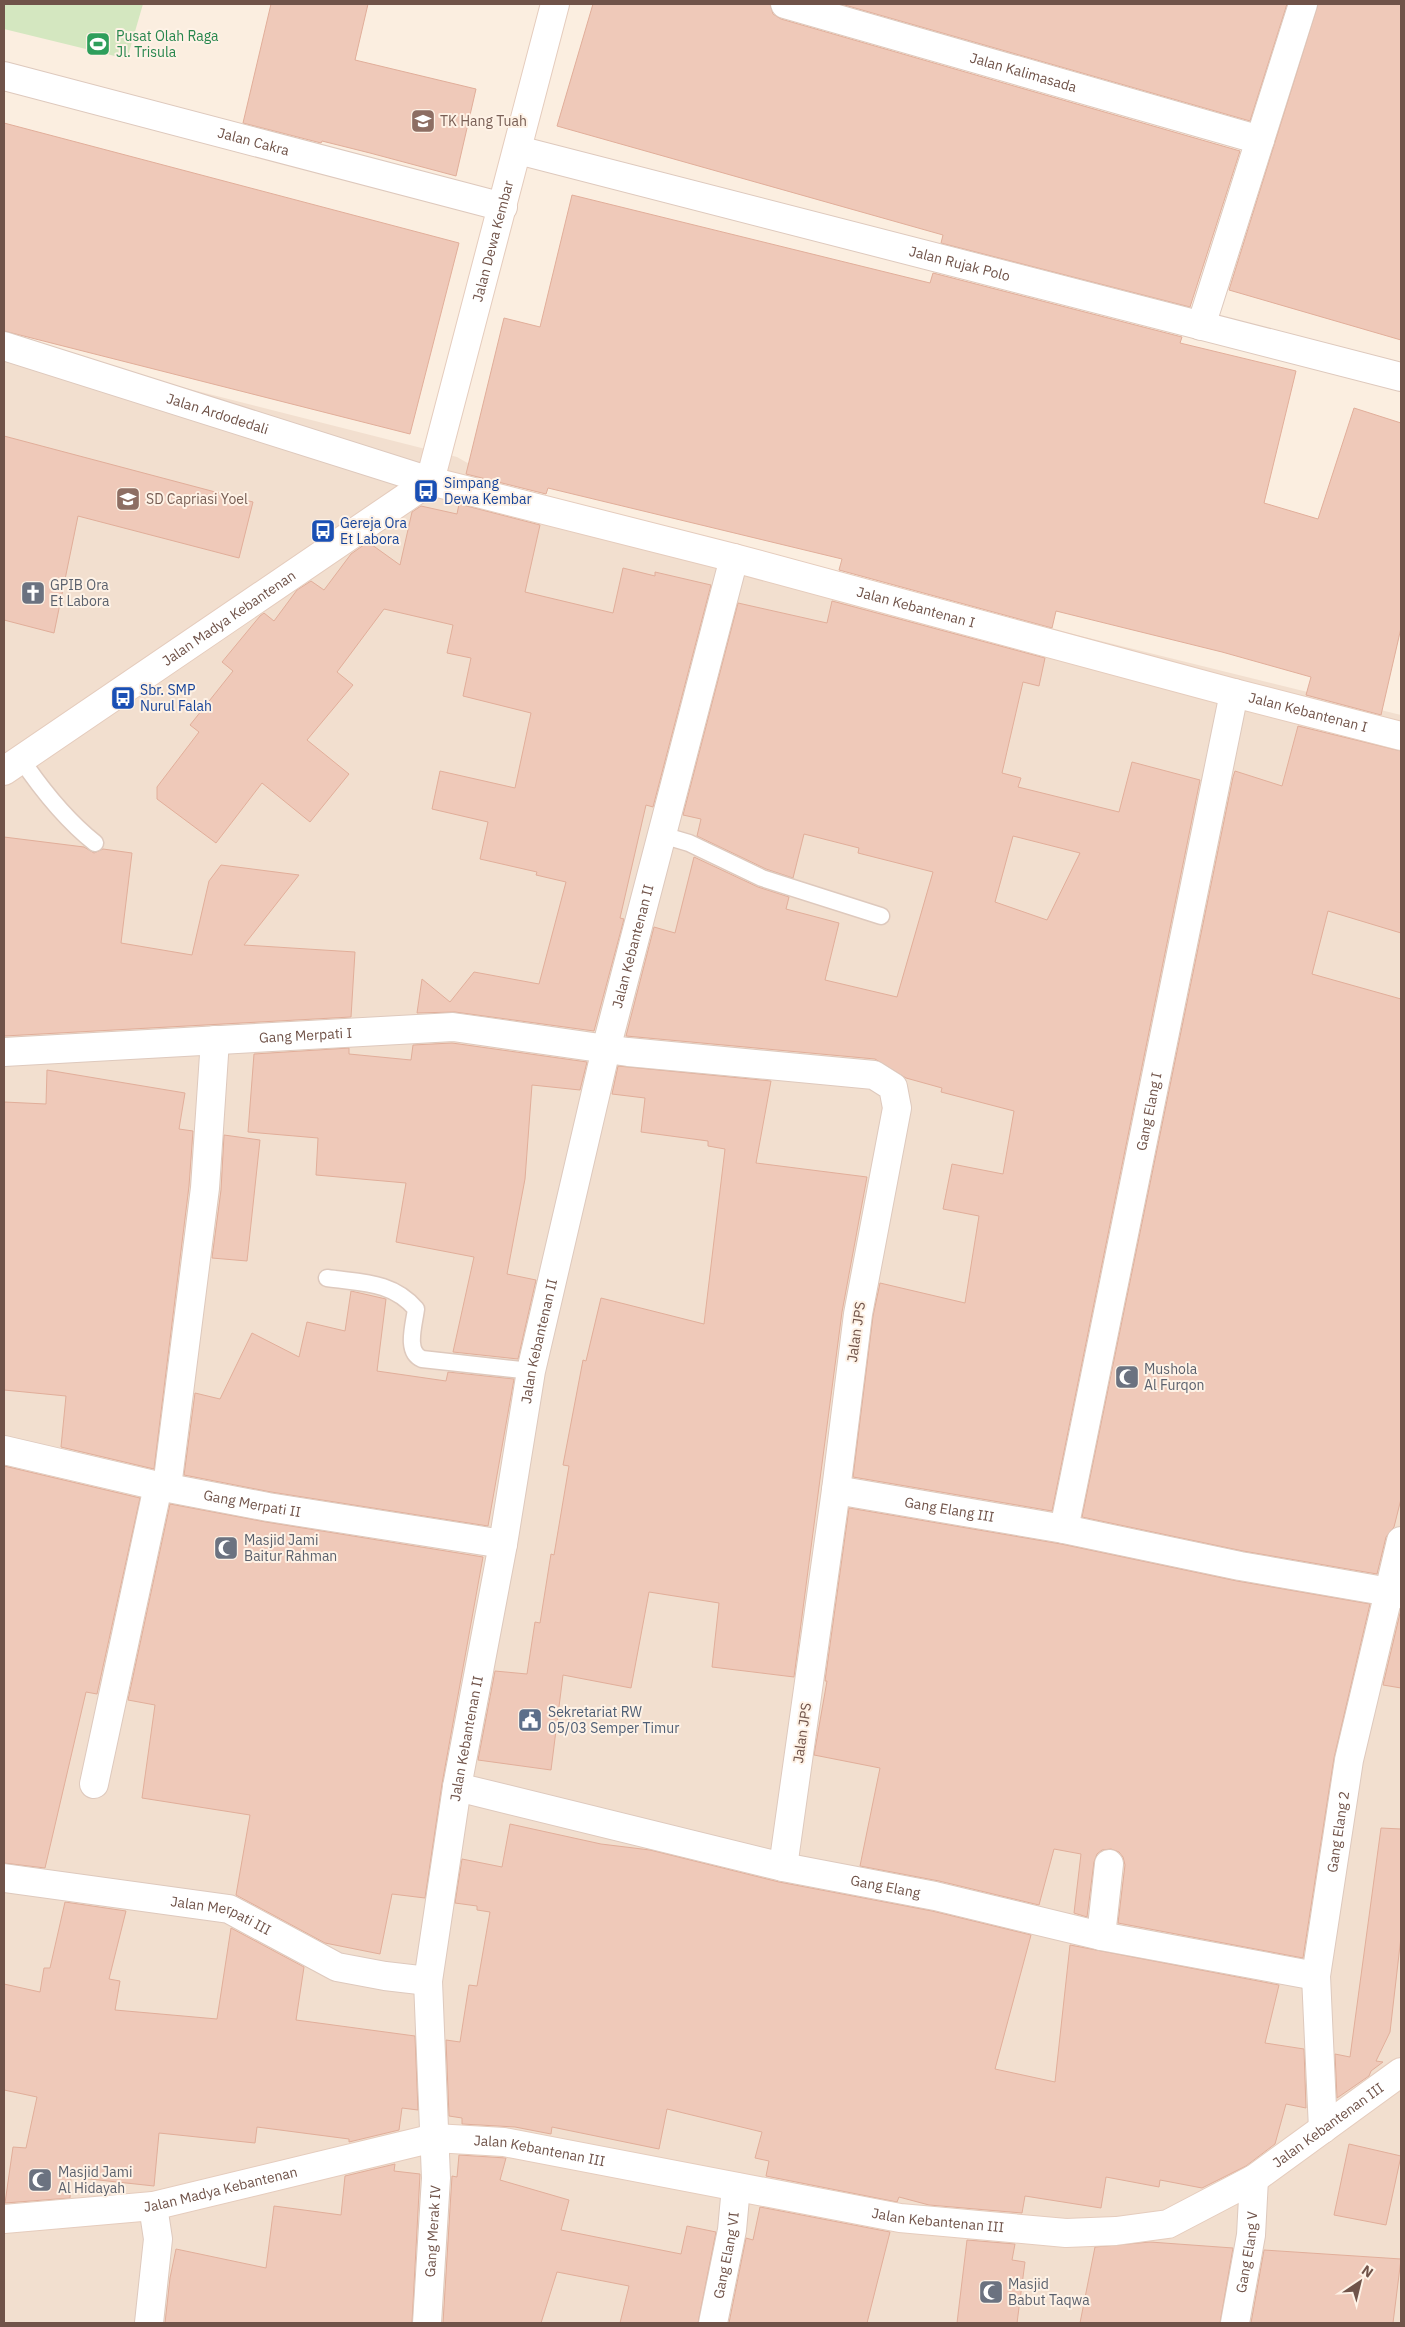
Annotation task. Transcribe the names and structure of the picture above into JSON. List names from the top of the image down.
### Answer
{
  "streets": {
    "street": [
      "Jalan Kalimasada",
      "Jalan Cakra",
      "Jalan Dewa Kembar",
      "Jalan Rujak Polo",
      "Jalan Ardodedali",
      "Jalan Kebantenan I",
      "Jalan Madya Kebantenan",
      "Jalan Kebantenan II",
      "Gang Merpati I",
      "Gang Elang I",
      "Jalan JPS",
      "Gang Merpati II",
      "Gang Elang III",
      "Gang Elang 2",
      "Gang Elang",
      "Jalan Merpati III",
      "Jalan Kebantenan III",
      "Gang Merak IV",
      "Gang Elang V",
      "Gang Elang VI"
    ]
  },
  "crossings": [
    ["Jalan Cakra", "Jalan Dewa Kembar"],
    ["Jalan Dewa Kembar", "Jalan Rujak Polo"],
    ["Jalan Dewa Kembar", "Jalan Ardodedali"],
    ["Jalan Dewa Kembar", "Jalan Kebantenan I"],
    ["Jalan Dewa Kembar", "Jalan Madya Kebantenan"],
    ["Jalan Ardodedali", "Jalan Kebantenan I"],
    ["Jalan Ardodedali", "Jalan Madya Kebantenan"],
    ["Jalan Kebantenan I", "Jalan Madya Kebantenan"],
    ["Jalan Kebantenan I", "Jalan Kebantenan II"],
    ["Jalan Kebantenan I", "Gang Elang I"],
    ["Jalan Madya Kebantenan", "Jalan Kebantenan II"],
    ["Jalan Madya Kebantenan", "Jalan Kebantenan III"],
    ["Jalan Madya Kebantenan", "Gang Merak IV"],
    ["Jalan Kebantenan II", "Gang Merpati I"],
    ["Jalan Kebantenan II", "Jalan JPS"],
    ["Jalan Kebantenan II", "Gang Merpati II"],
    ["Jalan Kebantenan II", "Gang Elang"],
    ["Jalan Kebantenan II", "Jalan Merpati III"],
    ["Jalan Kebantenan II", "Jalan Kebantenan III"],
    ["Jalan Kebantenan II", "Gang Merak IV"],
    ["Gang Merpati I", "Jalan JPS"],
    ["Gang Elang I", "Gang Elang III"],
    ["Jalan JPS", "Gang Elang III"],
    ["Jalan JPS", "Gang Elang"],
    ["Gang Elang III", "Gang Elang 2"],
    ["Gang Elang 2", "Gang Elang"],
    ["Gang Elang 2", "Jalan Kebantenan III"],
    ["Jalan Kebantenan III", "Gang Merak IV"],
    ["Jalan Kebantenan III", "Gang Elang V"],
    ["Jalan Kebantenan III", "Gang Elang VI"]
  ],
  "places": {
    "sports": ["Pusat Olah Raga Jl. Trisula"],
    "school or university": ["TK Hang Tuah", "SD Capriasi Yoel"],
    "bus stop": ["Simpang Dewa Kembar", "Gereja Ora Et Labora", "Sbr. SMP Nurul Falah"],
    "church": ["GPIB Ora Et Labora"],
    "mosque": [
      "Mushola Al Furqon",
      "Masjid Jami Baitur Rahman",
      "Masjid Jami Al Hidayah",
      "Masjid Babut Taqwa"
    ],
    "public building": ["Sekretariat RW 05/03 Semper Timur"]
  },
  "north": "top right"
}
